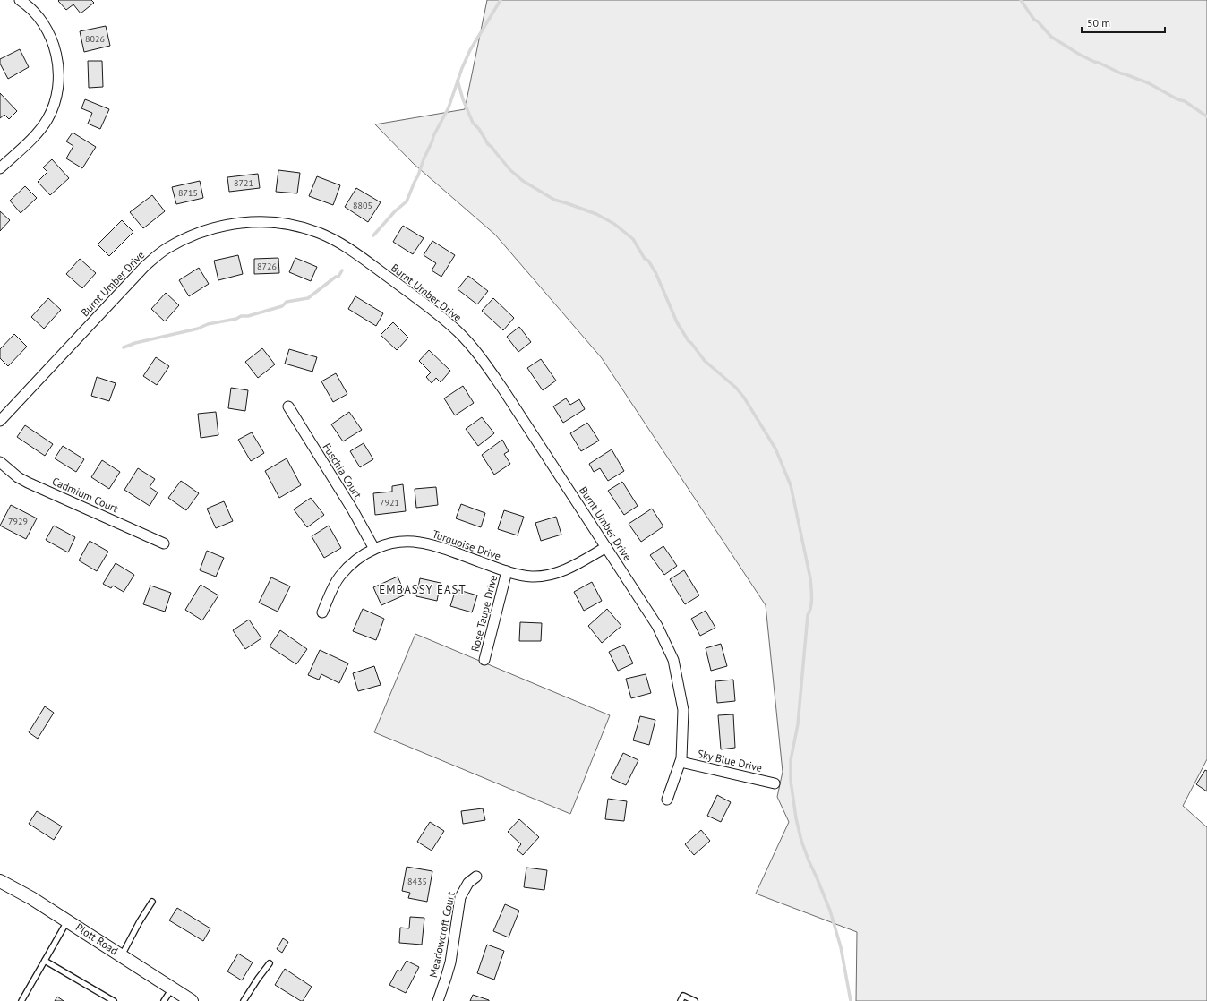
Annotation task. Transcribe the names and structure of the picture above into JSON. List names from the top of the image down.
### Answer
{
  "streets": {
    "street": [
      "Burnt Umber Drive",
      "Fuschia Court",
      "Cadmium Court",
      "Turquoise Drive",
      "Rose Taupe Drive",
      "Sky Blue Drive",
      "Meadowcroft Court",
      "Plott Road"
    ]
  },
  "crossings": [
    ["Burnt Umber Drive", "Turquoise Drive"],
    ["Burnt Umber Drive", "Sky Blue Drive"],
    ["Fuschia Court", "Turquoise Drive"],
    ["Turquoise Drive", "Rose Taupe Drive"]
  ],
  "districts": ["EMBASSY EAST"],
  "house_numbers": [
    "8026",
    "8721",
    "8715",
    "8805",
    "8726",
    "7921",
    "7929",
    "8435"
  ],
  "scale_bar": "50 m"
}
